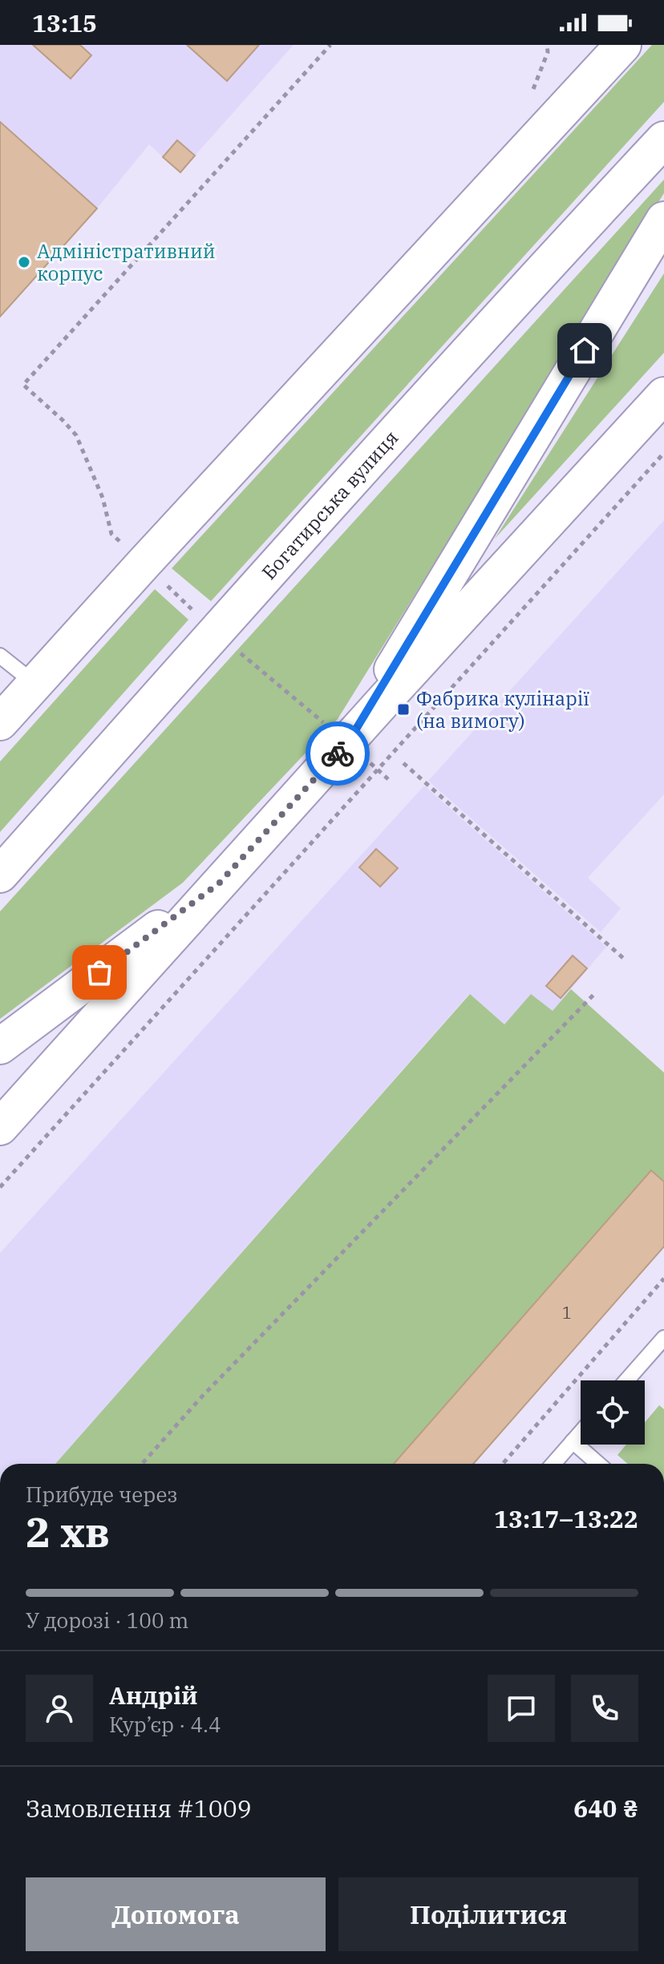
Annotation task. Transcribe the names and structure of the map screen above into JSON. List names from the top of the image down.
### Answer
{
  "streets": {
    "main road": ["Богатирська вулиця"]
  },
  "places": {
    "other": ["Адміністративний корпус"],
    "transit": ["Фабрика кулінарії (на вимогу)"]
  },
  "house_numbers": ["1"],
  "page": {
    "status": "13:15",
    "heading": ["2 хв", "Прибуде через", "13:17–13:22"],
    "panel": [
      "Андрій",
      "Кур’єр · 4.4",
      "Замовлення #1009",
      "640 ₴"
    ],
    "bar": "У дорозі · 100 m",
    "buttons": ["Допомога", "Поділитися"]
  }
}
